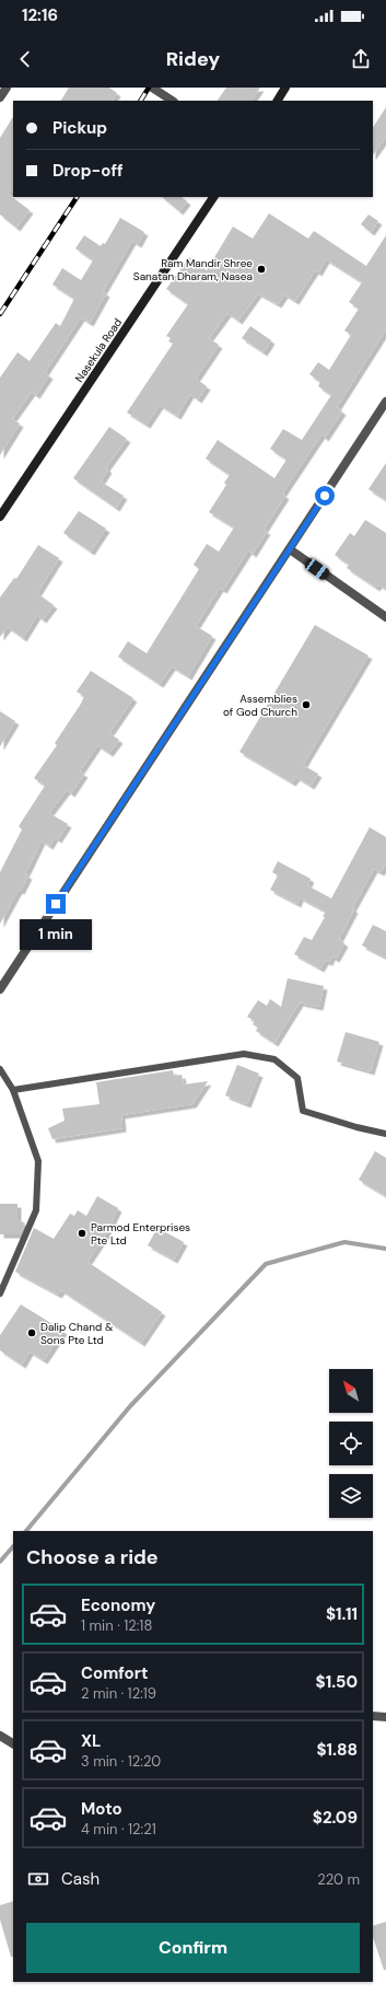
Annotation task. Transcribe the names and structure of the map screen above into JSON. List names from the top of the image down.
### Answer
{
  "streets": {
    "main road": ["Nasekula Road"]
  },
  "places": [
    "Ram Mandir Shree Sanatan Dharam, Nasea",
    "Assemblies of God Church",
    "Parmod Enterprises Pte Ltd",
    "Dalip Chand & Sons Pte Ltd"
  ],
  "north": "top left",
  "page": {
    "status": "12:16",
    "header": "Ridey",
    "banner": ["Pickup", "Drop-off"],
    "bubble": "1 min",
    "heading": "Choose a ride",
    "list": [
      {
        "name": "Economy",
        "note": "1 min · 12:18",
        "value": "$1.11"
      },
      {
        "name": "Comfort",
        "note": "2 min · 12:19",
        "value": "$1.50"
      },
      {
        "name": "XL",
        "note": "3 min · 12:20",
        "value": "$1.88"
      },
      {
        "name": "Moto",
        "note": "4 min · 12:21",
        "value": "$2.09"
      }
    ],
    "pay": ["Cash", "220 m"],
    "buttons": "Confirm"
  }
}
